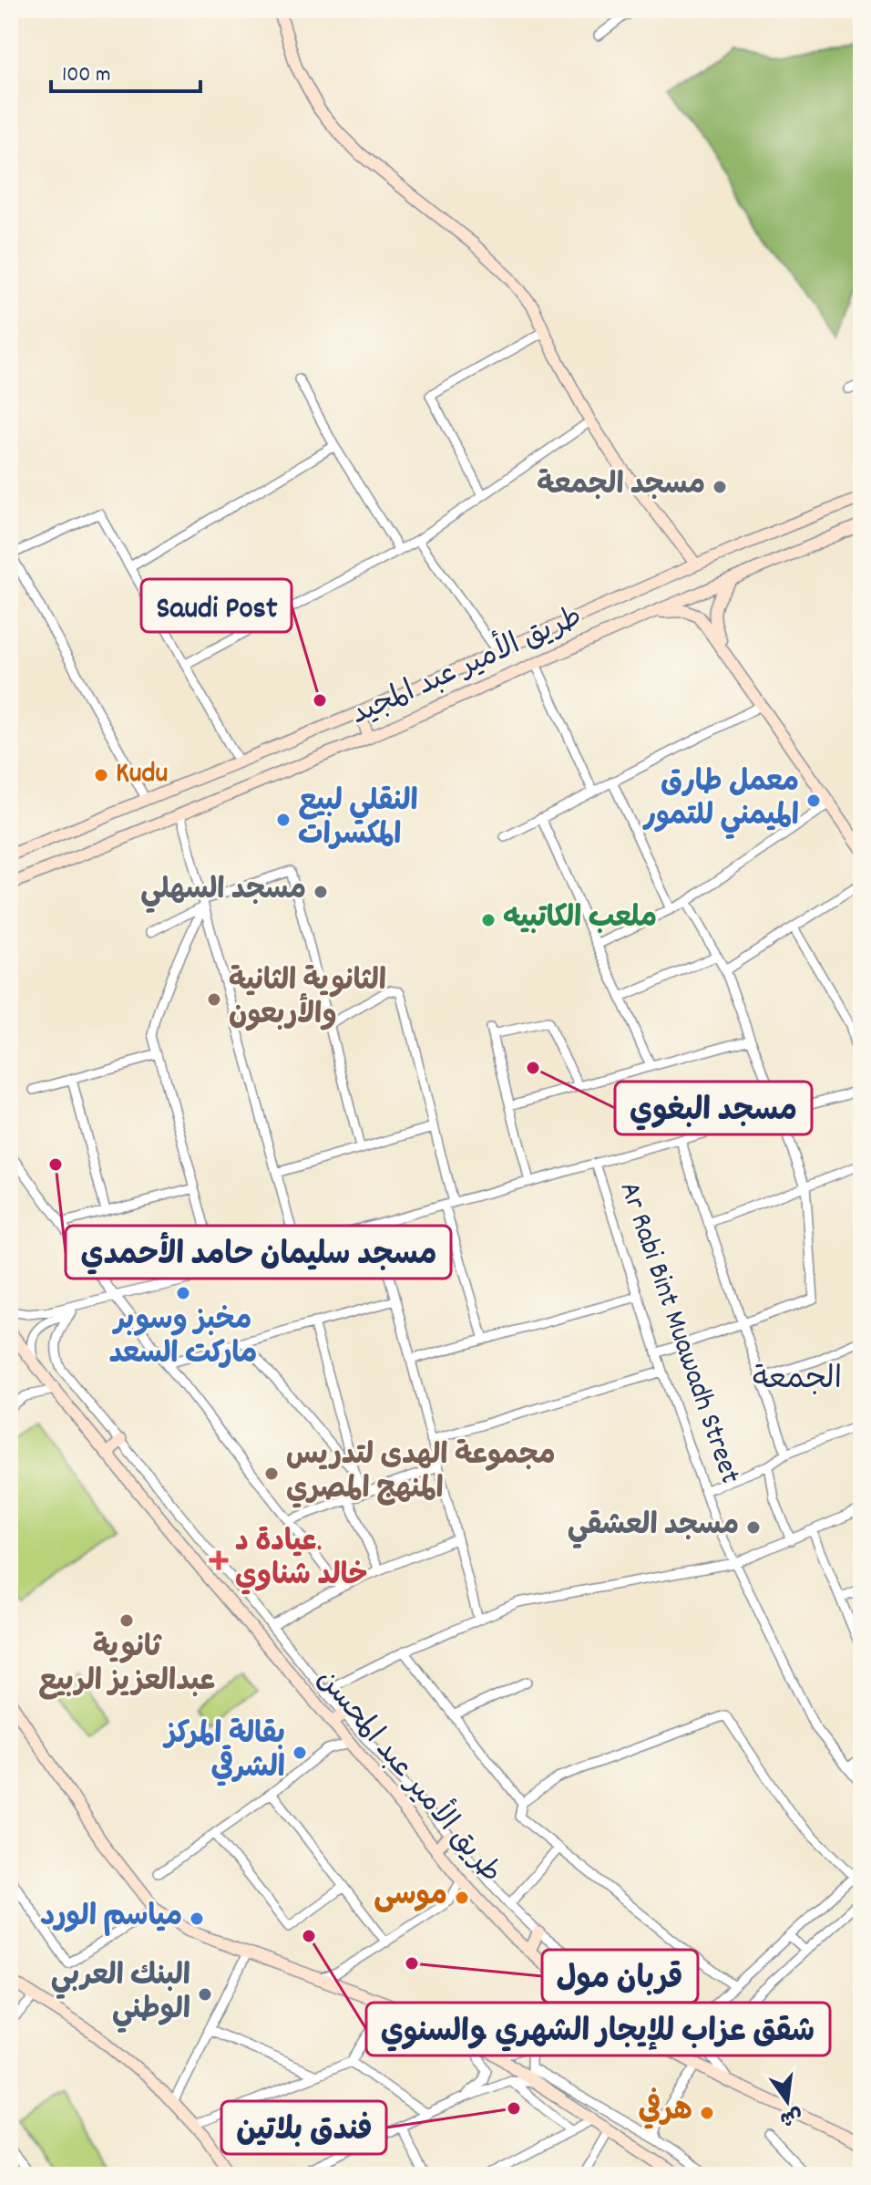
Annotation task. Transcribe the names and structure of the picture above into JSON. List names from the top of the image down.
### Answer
{
  "streets": {
    "main road": ["طريق الأمير عبد المجيد", "طريق الأمير عبد المحسن"],
    "street": ["Ar Rabi Bint Muawadh Street"]
  },
  "districts": ["الجمعة"],
  "places": {
    "other": [
      "مسجد الجمعة",
      "Saudi Post",
      "Kudu",
      "معمل طارق الميمني للتمور",
      "النقلي لبيع المكسرات",
      "مسجد السهلي",
      "ملعب الكاتبيه",
      "الثانوية الثانية والأربعون",
      "مسجد البغوي",
      "مسجد سليمان حامد الأحمدي",
      "مخبز وسوبر ماركت السعد",
      "مجموعة الهدى لتدريس المنهج المصري",
      "مسجد العشقي",
      "ثانوية عبدالعزيز الربيع",
      "بقالة المركز الشرقي",
      "موسى",
      "مياسم الورد",
      "شقق عزاب للإيجار الشهري والسنوي",
      "قربان مول",
      "البنك العربي الوطني",
      "فندق بلاتين",
      "هرفي"
    ],
    "health": ["عيادة د. خالد شناوي"]
  },
  "scale_bar": "100 m",
  "north": "bottom"
}
